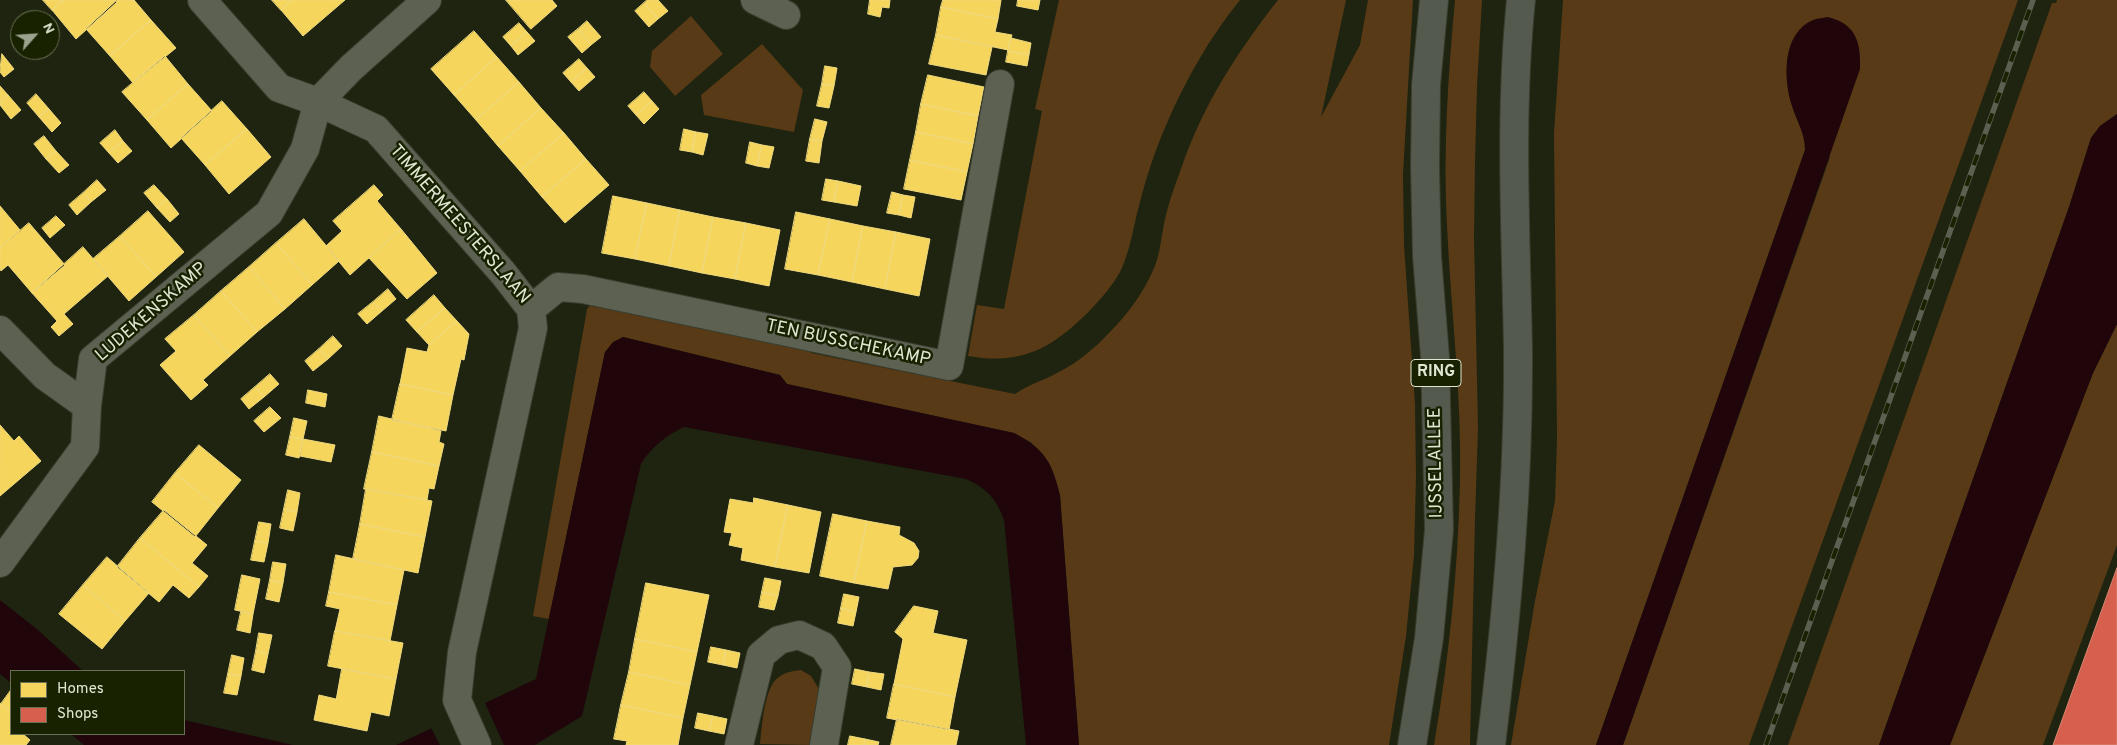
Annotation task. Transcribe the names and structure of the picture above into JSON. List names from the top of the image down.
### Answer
{
  "streets": {
    "main road": ["RING", "IJSSELALLEE"],
    "street": ["TIMMERMEESTERSLAAN", "LUDEKENSKAMP", "TEN BUSSCHEKAMP"]
  },
  "crossings": [
    ["TIMMERMEESTERSLAAN", "LUDEKENSKAMP"],
    ["TIMMERMEESTERSLAAN", "TEN BUSSCHEKAMP"]
  ],
  "legend": ["Homes", "Shops"],
  "north": "top right"
}
